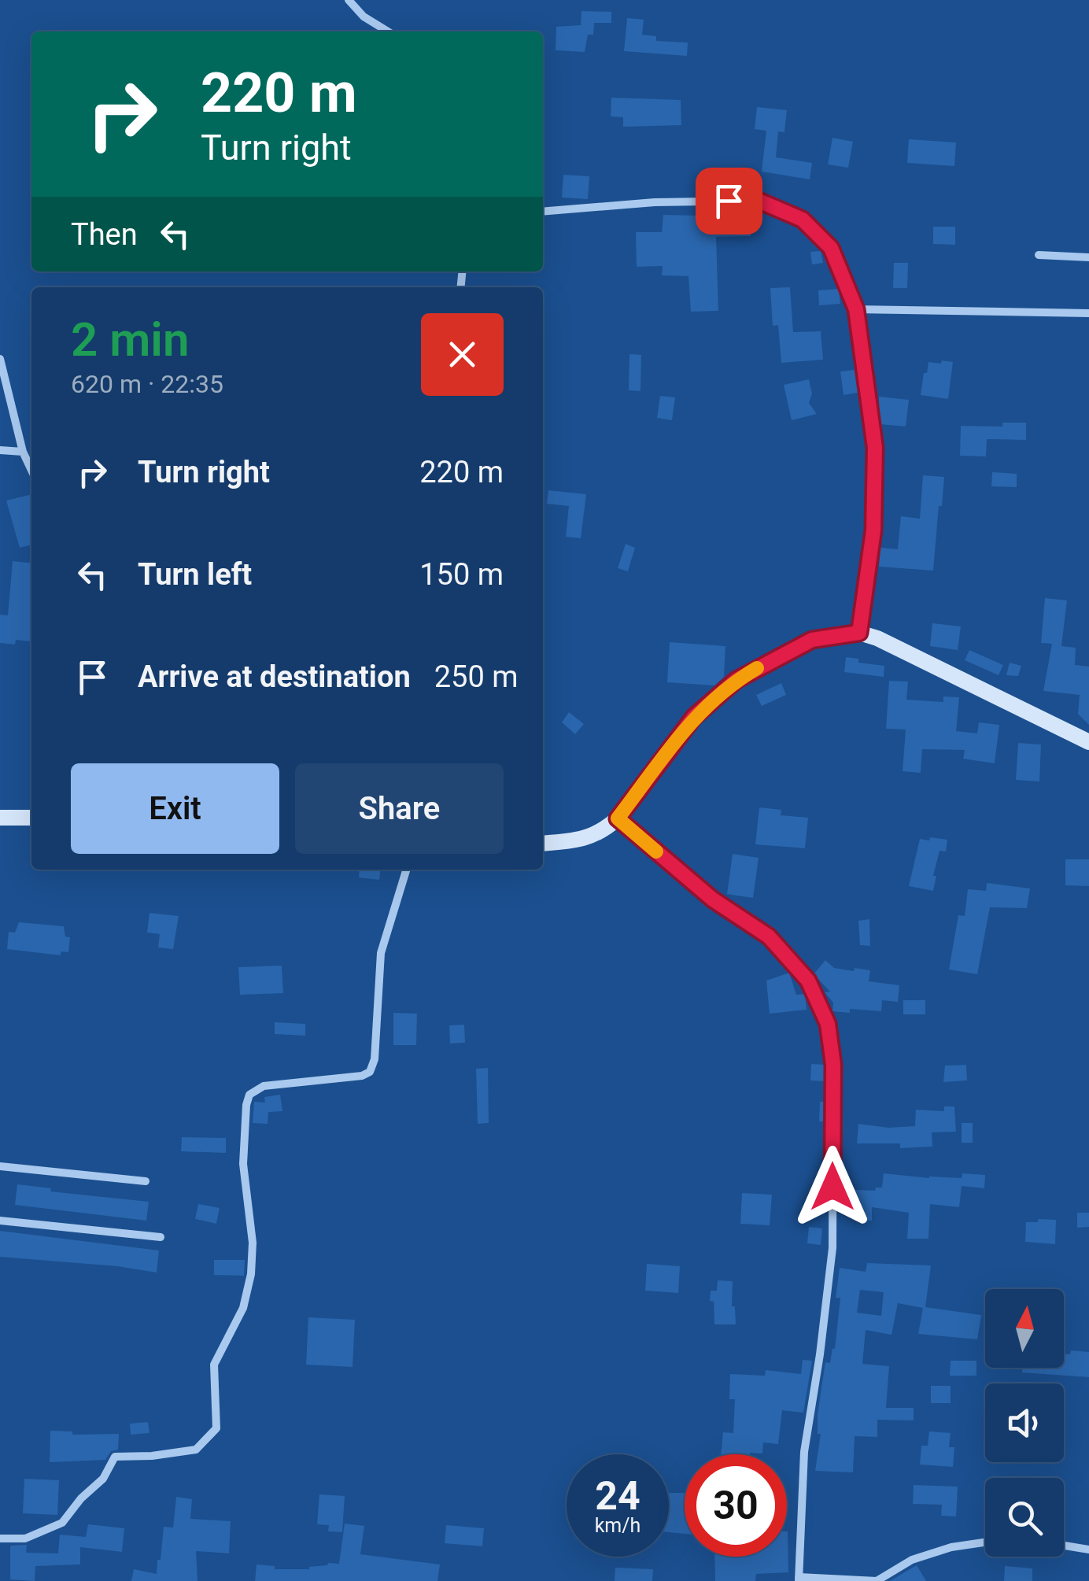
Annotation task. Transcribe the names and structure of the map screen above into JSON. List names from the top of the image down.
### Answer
{
  "north": "top",
  "page": {
    "turn": ["220 m", "Turn right"],
    "then": "Then",
    "heading": ["2 min", "620 m · 22:35"],
    "list": [
      {
        "name": "Turn right",
        "value": "220 m"
      },
      {
        "name": "Turn left",
        "value": "150 m"
      },
      {
        "name": "Arrive at destination",
        "value": "250 m"
      }
    ],
    "buttons": ["Exit", "Share"],
    "speed": "24 km/h",
    "limit": "30"
  }
}
